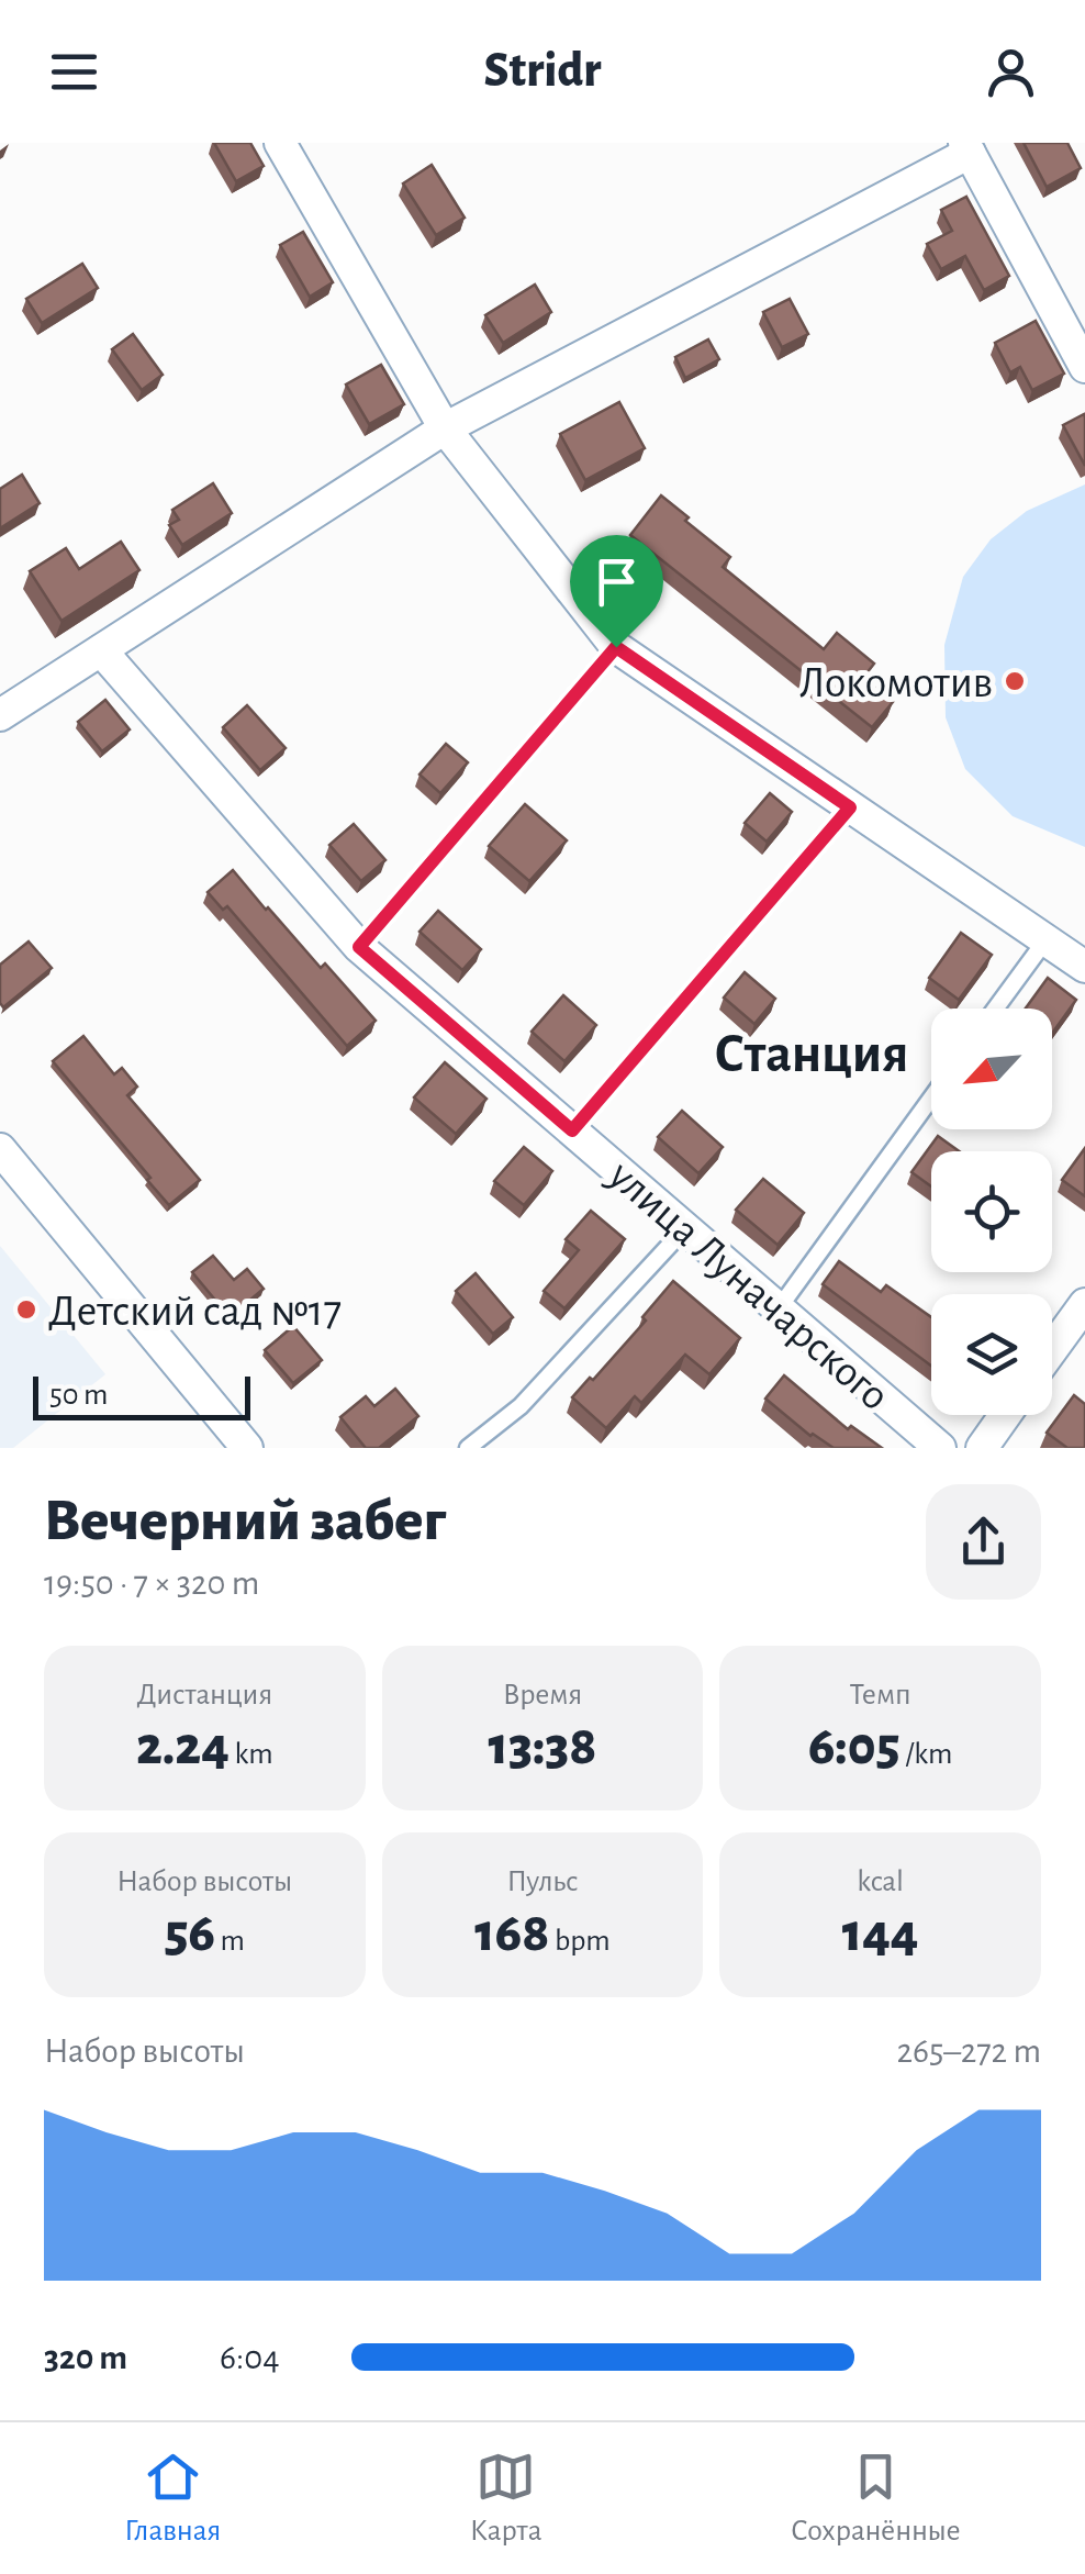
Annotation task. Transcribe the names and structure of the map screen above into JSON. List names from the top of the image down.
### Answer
{
  "streets": {
    "street": ["улица Луначарского"]
  },
  "districts": ["Станция"],
  "places": ["Локомотив", "Детский сад №17"],
  "scale_bar": "50 m",
  "north": "bottom left",
  "page": {
    "header": "Stridr",
    "scale": "50 m",
    "heading": ["Вечерний забег", "19:50 · 7 × 320 m"],
    "stats": [
      ["Дистанция", "2.24 km"],
      ["Время", "13:38"],
      ["Темп", "6:05 /km"],
      ["Набор высоты", "56 m"],
      ["Пульс", "168 bpm"],
      ["kcal", "144"]
    ],
    "chart": ["Набор высоты", "265–272 m"],
    "list": [
      {
        "name": "320 m",
        "note": "6:04"
      }
    ],
    "tabs": ["Главная", "Карта", "Сохранённые"]
  }
}
